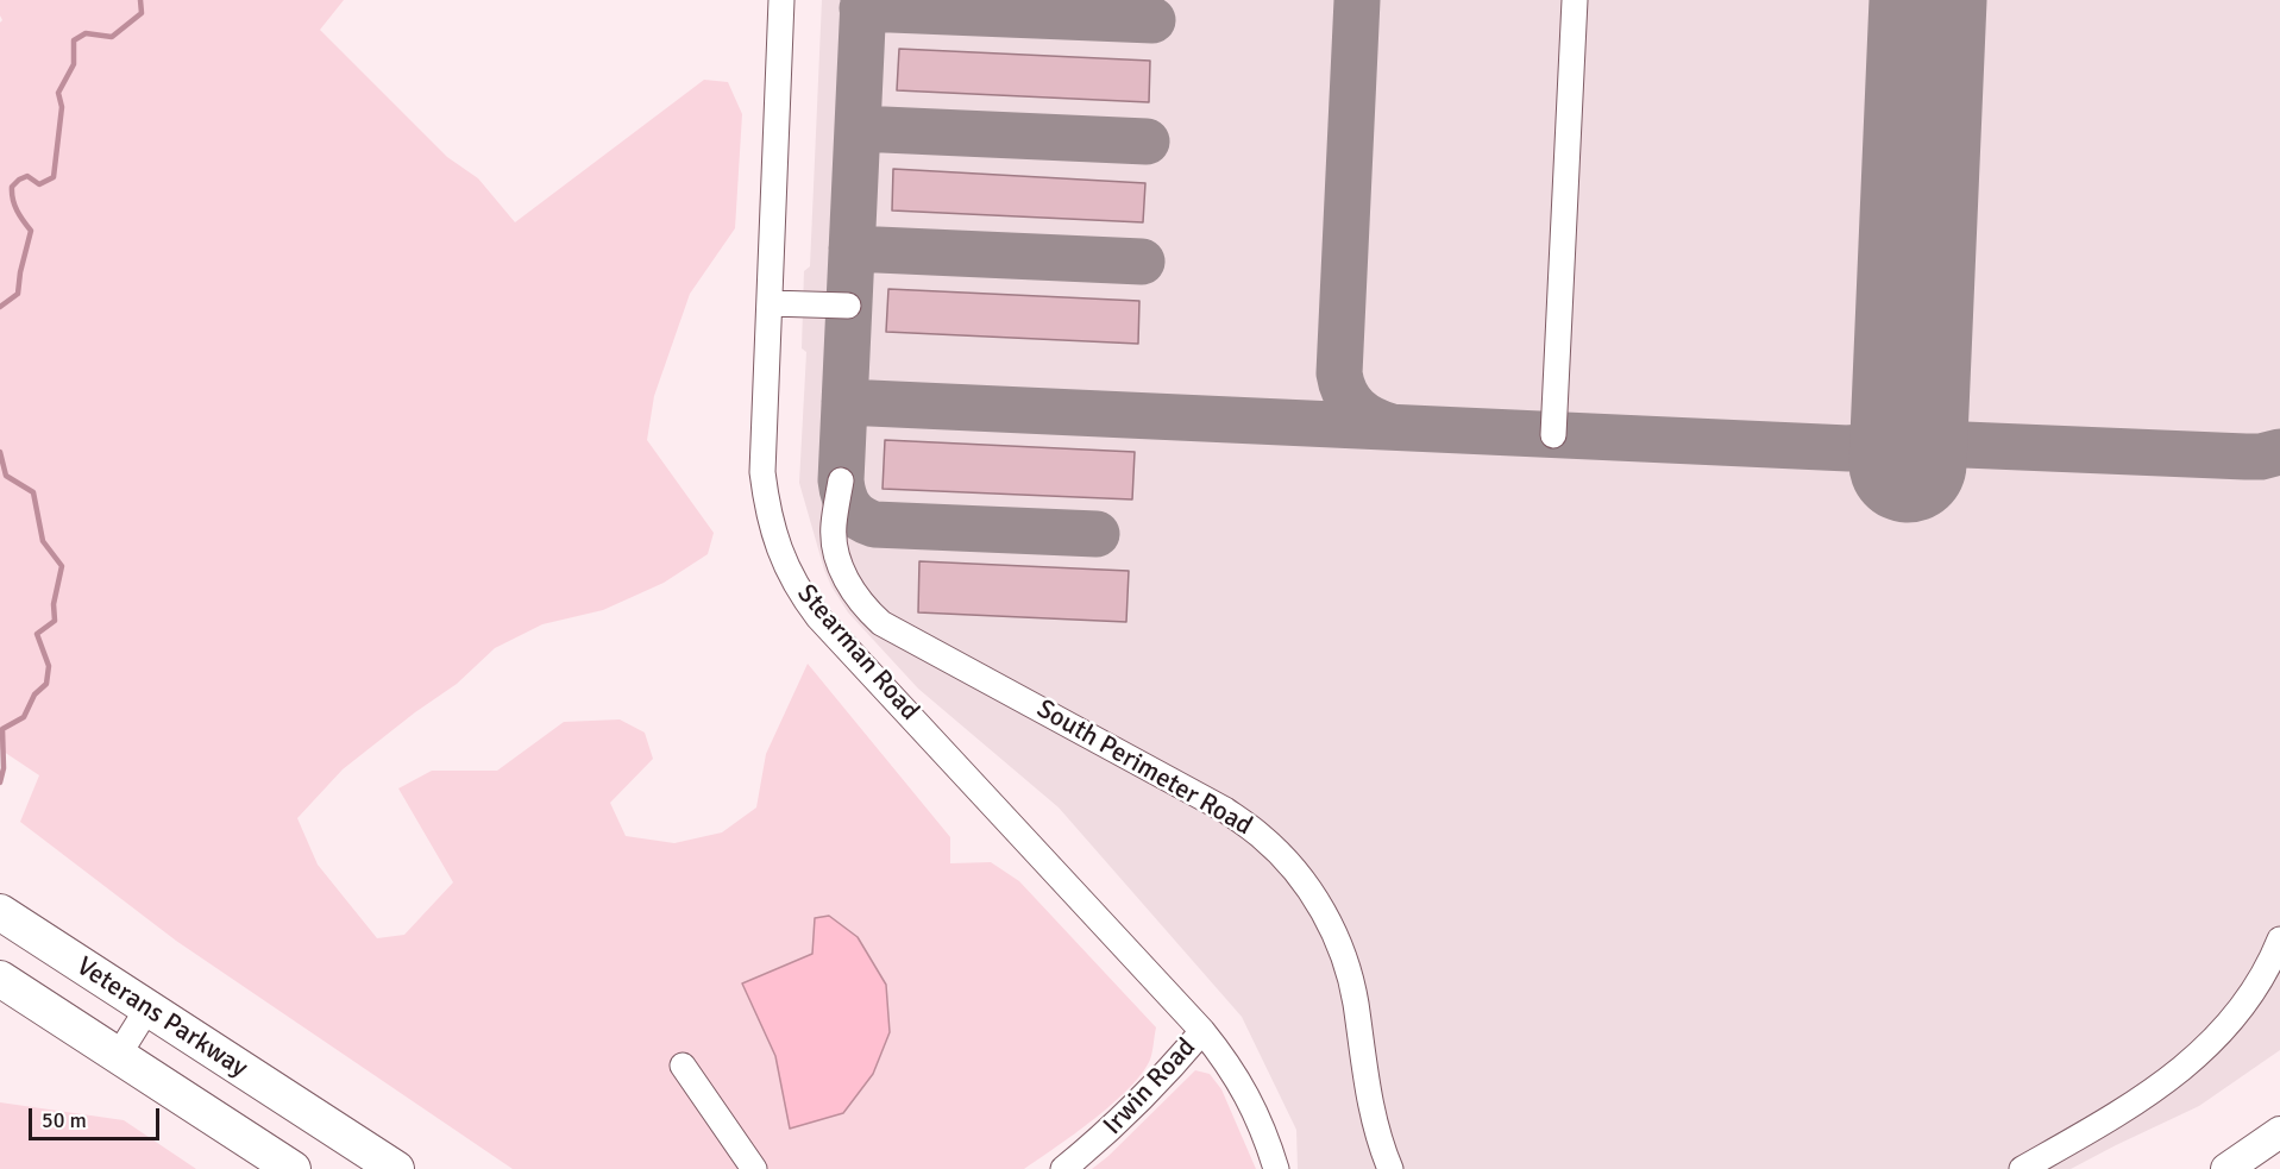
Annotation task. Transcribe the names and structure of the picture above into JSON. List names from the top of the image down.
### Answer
{
  "streets": {
    "highway": ["Veterans Parkway"],
    "street": ["Stearman Road", "South Perimeter Road", "Irwin Road"]
  },
  "crossings": [
    ["Stearman Road", "Irwin Road"]
  ],
  "scale_bar": "50 m"
}
